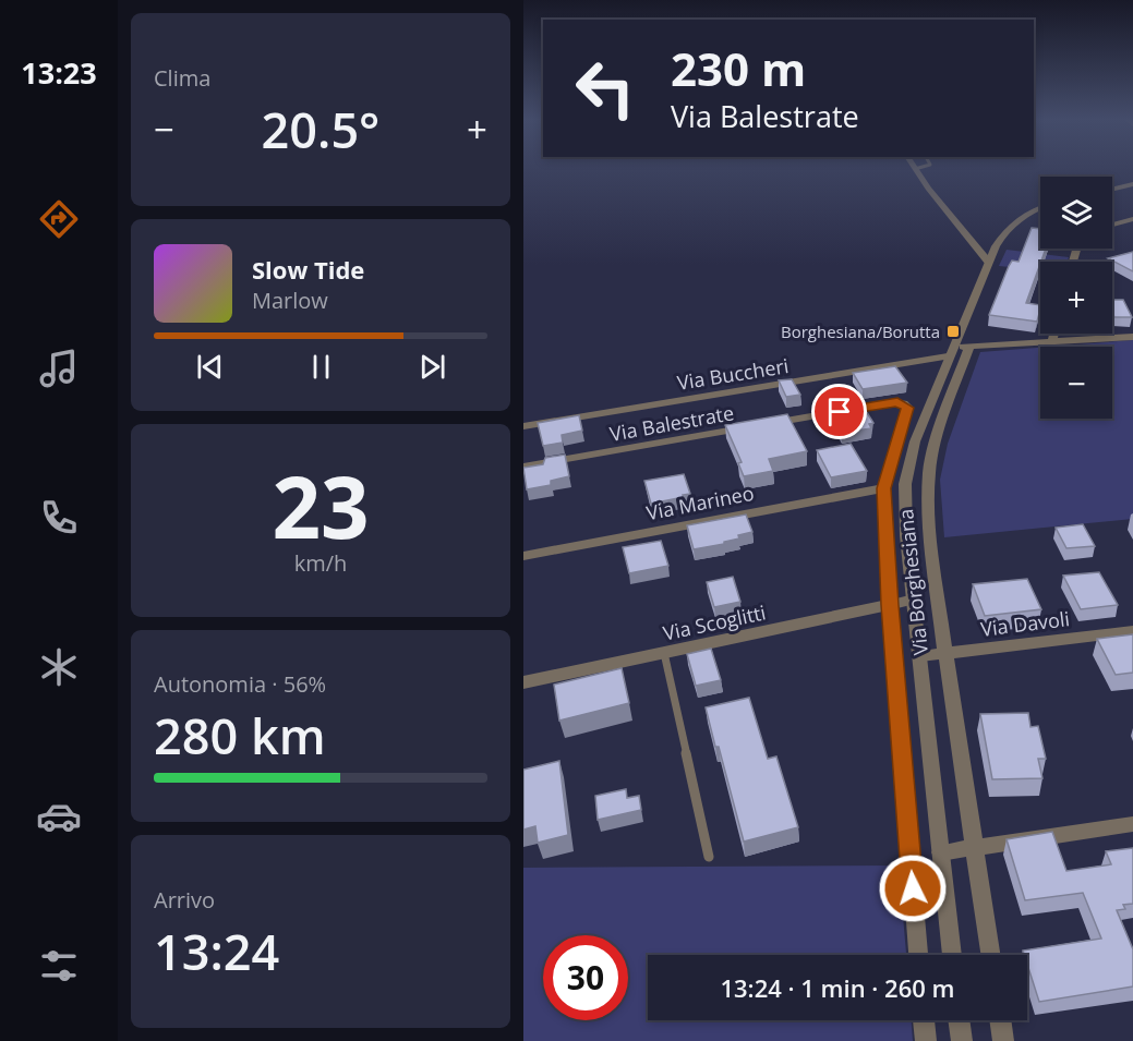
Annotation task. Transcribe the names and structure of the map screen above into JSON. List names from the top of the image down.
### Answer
{
  "streets": {
    "street": [
      "Via Buccheri",
      "Via Balestrate",
      "Via Marineo",
      "Via Borghesiana",
      "Via Scoglitti",
      "Via Davoli"
    ]
  },
  "crossings": [
    ["Via Buccheri", "Via Borghesiana"],
    ["Via Balestrate", "Via Borghesiana"],
    ["Via Marineo", "Via Borghesiana"],
    ["Via Borghesiana", "Via Scoglitti"],
    ["Via Borghesiana", "Via Davoli"]
  ],
  "places": {
    "transit": ["Borghesiana/Borutta"]
  },
  "page": {
    "tabs": "13:23",
    "tile": [
      "Clima",
      ["23", "km/h"],
      ["Autonomia · 56%", "280 km"],
      ["Arrivo", "13:24"]
    ],
    "turn": ["230 m", "Via Balestrate"],
    "heat": ["−", "20.5°", "+"],
    "map_buttons": ["+", "−"],
    "song": ["Slow Tide", "Marlow"],
    "limit": "30",
    "trip": "13:24 · 1 min · 260 m"
  }
}
